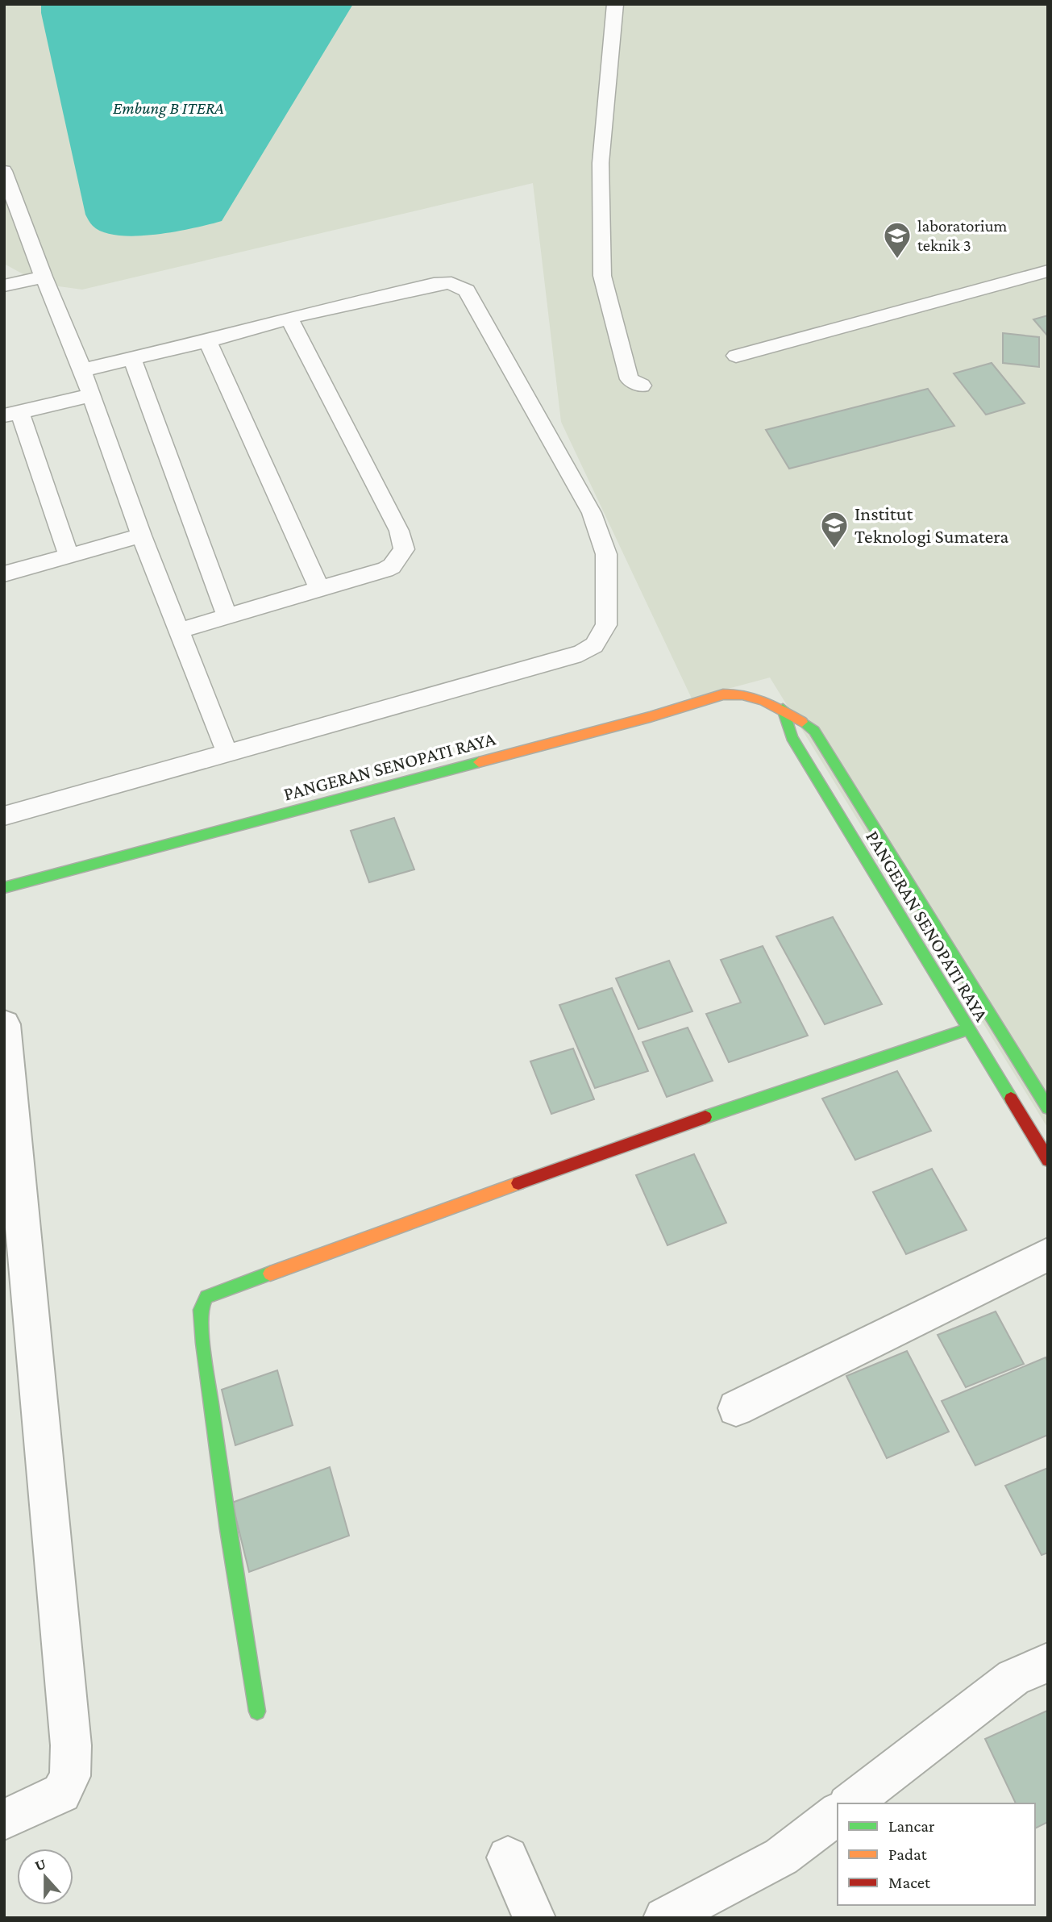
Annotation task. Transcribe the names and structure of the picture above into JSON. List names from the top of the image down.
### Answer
{
  "streets": {
    "street": ["PANGERAN SENOPATI RAYA"]
  },
  "water": ["Embung B ITERA"],
  "places": {
    "school or university": ["laboratorium teknik 3", "Institut Teknologi Sumatera"]
  },
  "legend": ["Lancar", "Padat", "Macet"],
  "north": "top"
}
